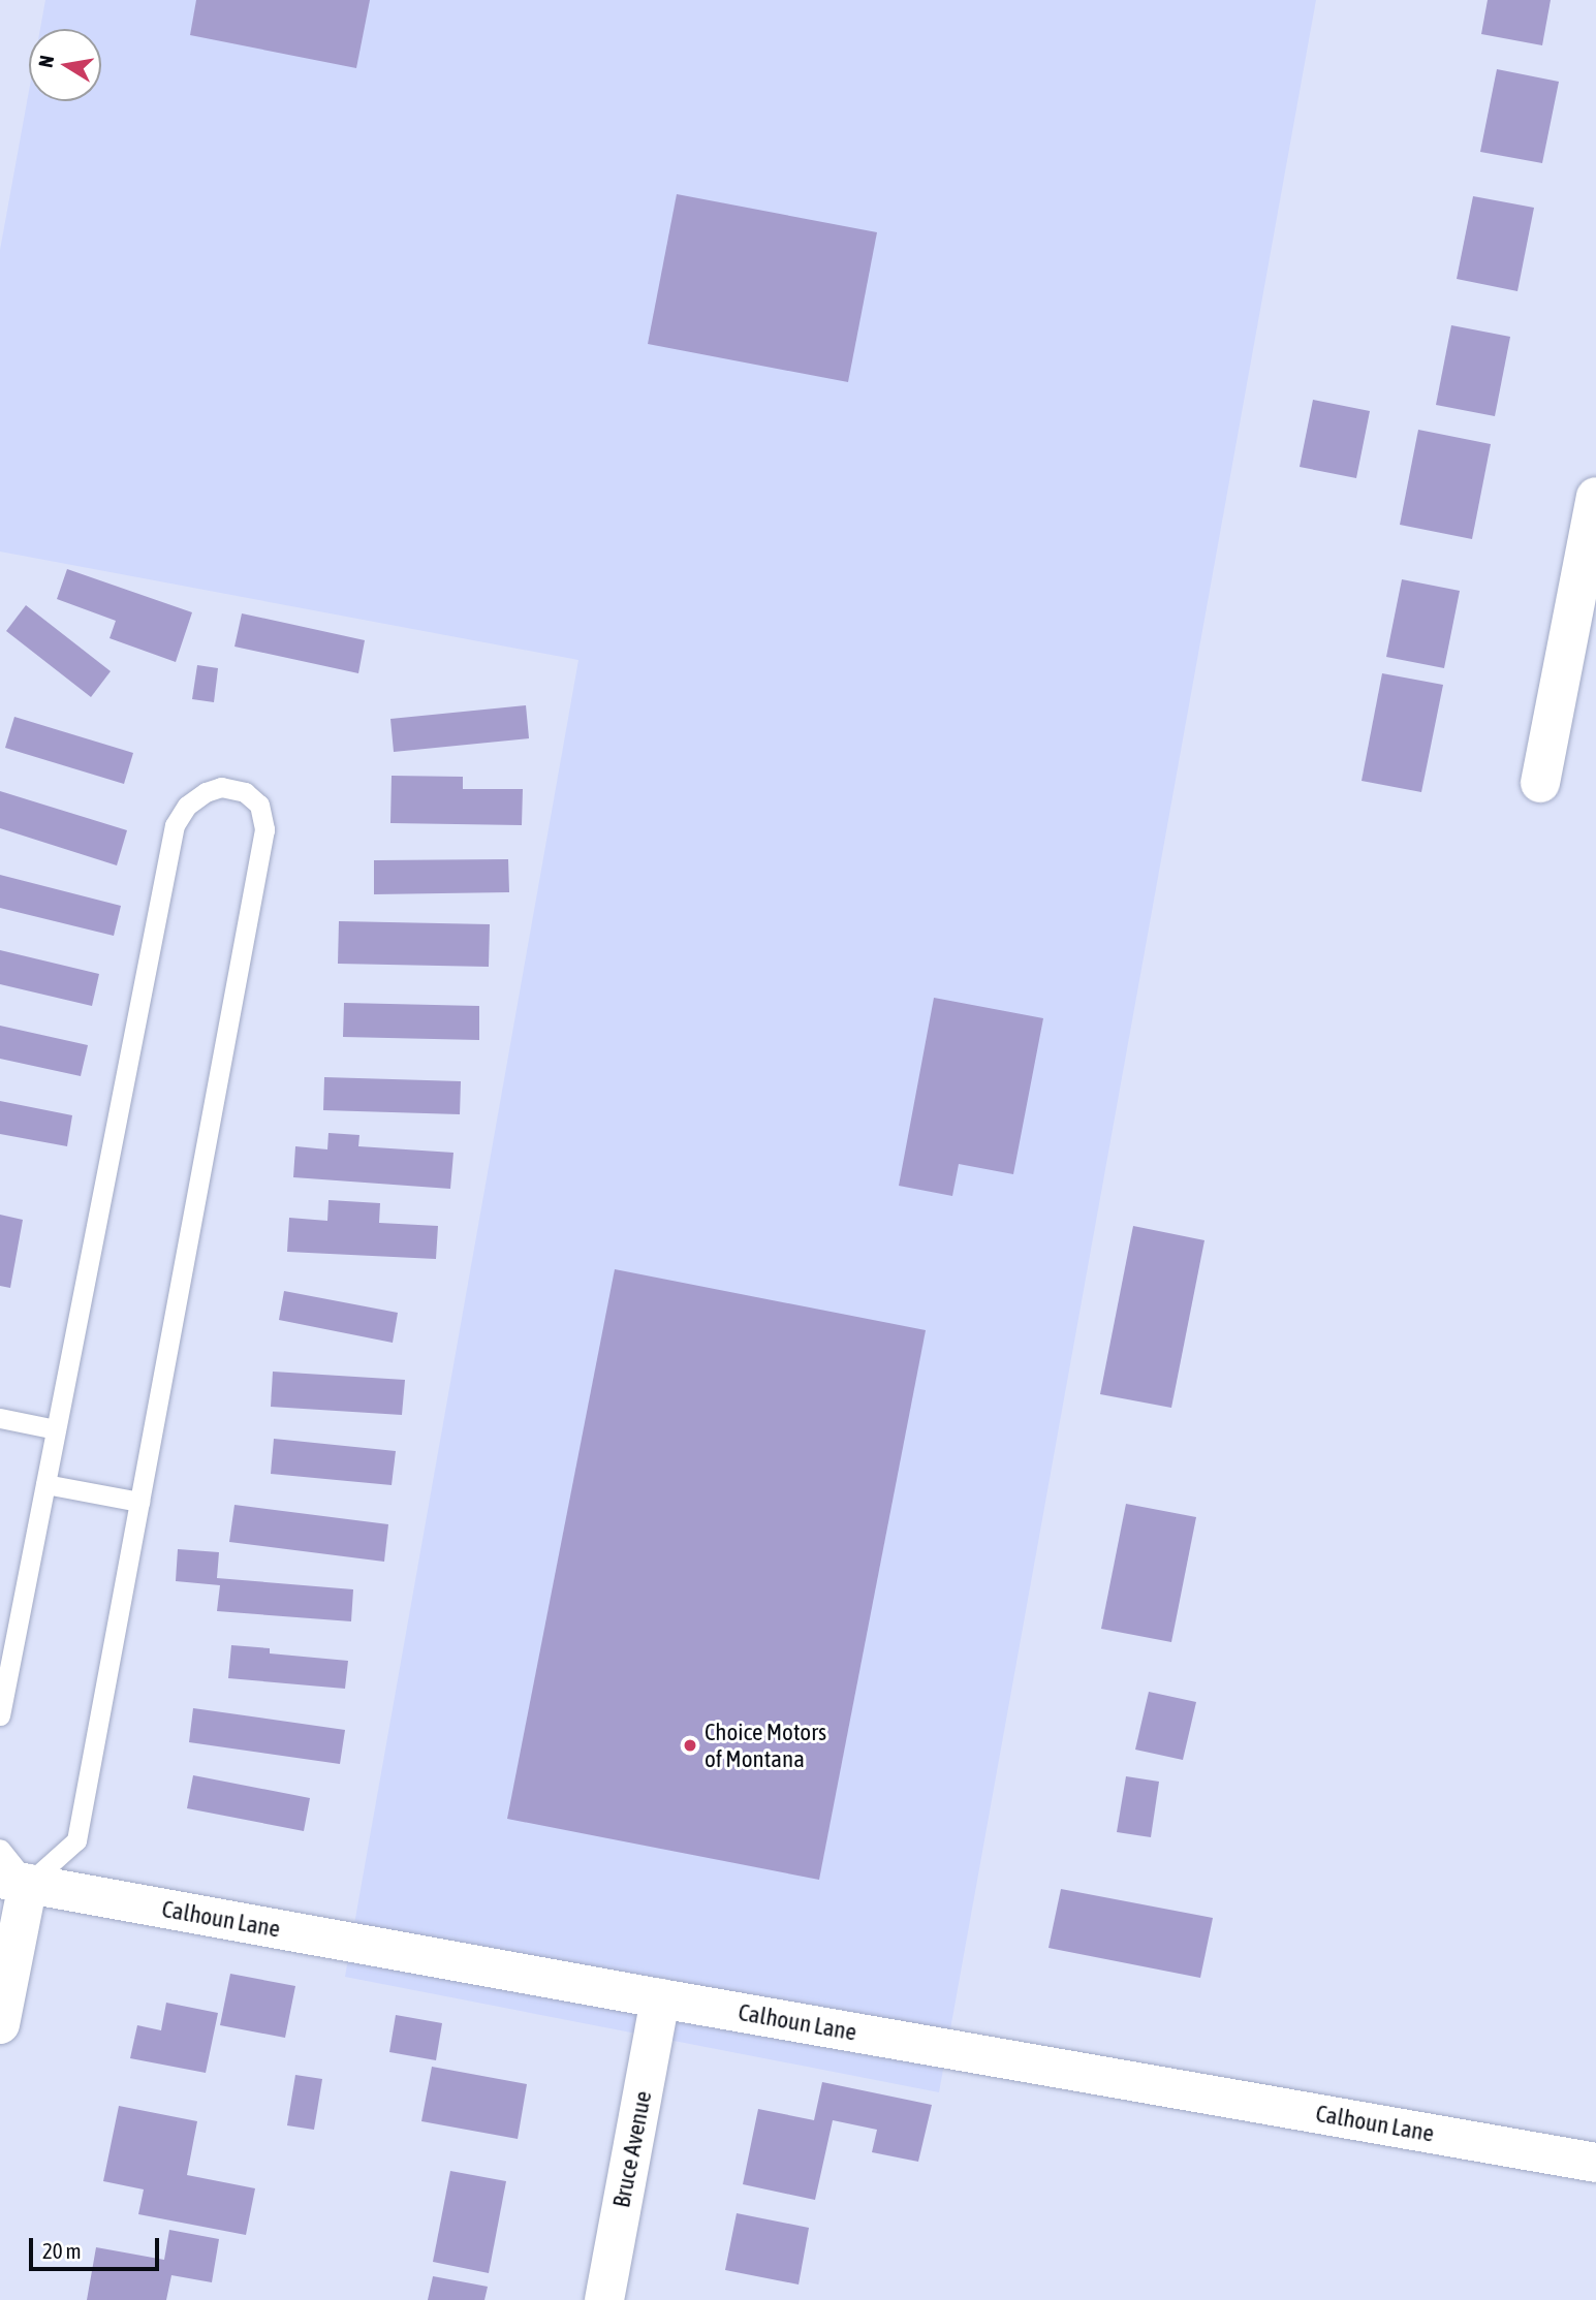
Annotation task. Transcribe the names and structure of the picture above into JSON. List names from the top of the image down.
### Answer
{
  "streets": {
    "street": ["Calhoun Lane", "Bruce Avenue"]
  },
  "crossings": [
    ["Calhoun Lane", "Bruce Avenue"]
  ],
  "places": ["Choice Motors of Montana"],
  "scale_bar": "20 m",
  "north": "left"
}
